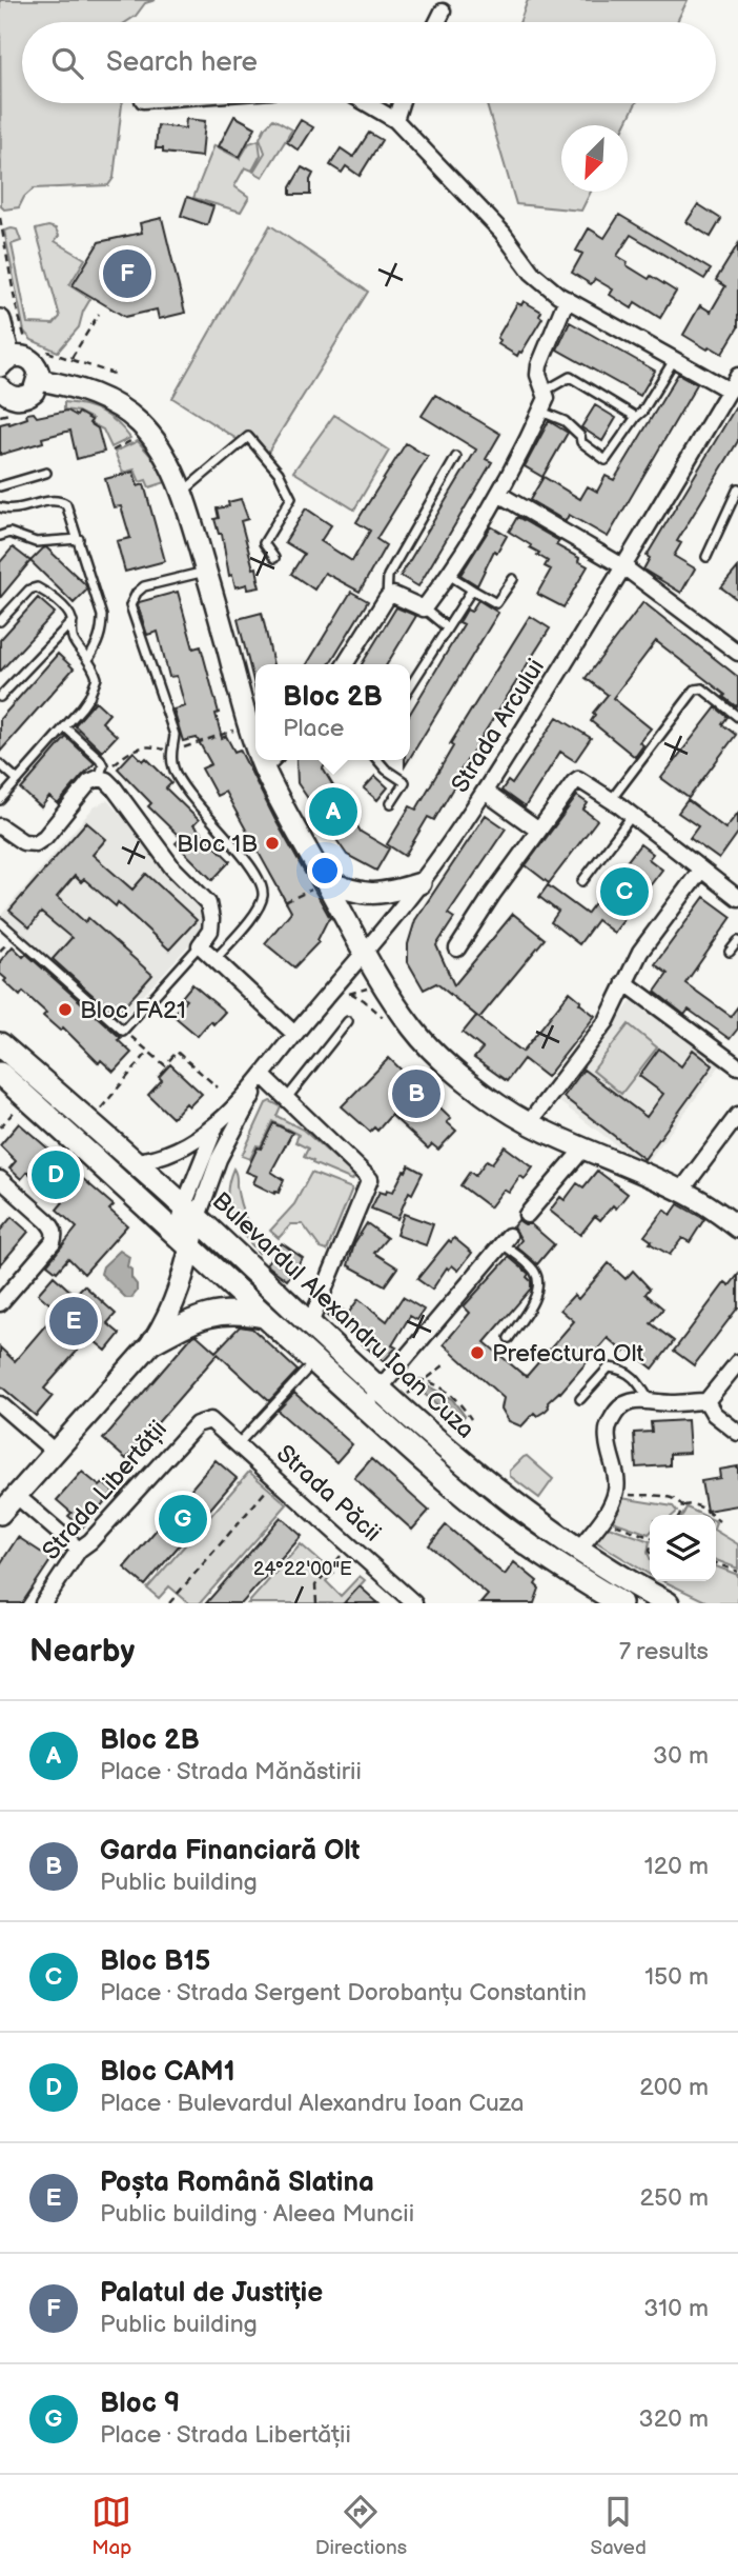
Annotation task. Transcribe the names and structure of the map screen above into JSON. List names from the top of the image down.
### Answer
{
  "streets": {
    "main road": ["Bulevardul Alexandru Ioan Cuza"],
    "street": ["Strada Arcului", "Strada Libertății", "Strada Păcii"]
  },
  "crossings": [
    ["Strada Arcului", "Bulevardul Alexandru Ioan Cuza"],
    ["Strada Libertății", "Strada Păcii"]
  ],
  "places": ["Bloc 1B", "Bloc FA21", "Prefectura Olt"],
  "north": "bottom left",
  "page": {
    "search": "Search here",
    "pins": [
      "F",
      "A",
      "C",
      "B",
      "D",
      "E",
      "G"
    ],
    "popup": ["Bloc 2B", "Place"],
    "heading": ["Nearby", "7 results"],
    "list": [
      {
        "mark": "A",
        "name": "Bloc 2B",
        "note": "Place · Strada Mănăstirii",
        "value": "30 m"
      },
      {
        "mark": "B",
        "name": "Garda Financiară Olt",
        "note": "Public building",
        "value": "120 m"
      },
      {
        "mark": "C",
        "name": "Bloc B15",
        "note": "Place · Strada Sergent Dorobanțu Constantin",
        "value": "150 m"
      },
      {
        "mark": "D",
        "name": "Bloc CAM1",
        "note": "Place · Bulevardul Alexandru Ioan Cuza",
        "value": "200 m"
      },
      {
        "mark": "E",
        "name": "Poșta Română Slatina",
        "note": "Public building · Aleea Muncii",
        "value": "250 m"
      },
      {
        "mark": "F",
        "name": "Palatul de Justiție",
        "note": "Public building",
        "value": "310 m"
      },
      {
        "mark": "G",
        "name": "Bloc 9",
        "note": "Place · Strada Libertății",
        "value": "320 m"
      }
    ],
    "nav": ["Map", "Directions", "Saved"]
  },
  "coordinates": ["24°22'00\"E"]
}
